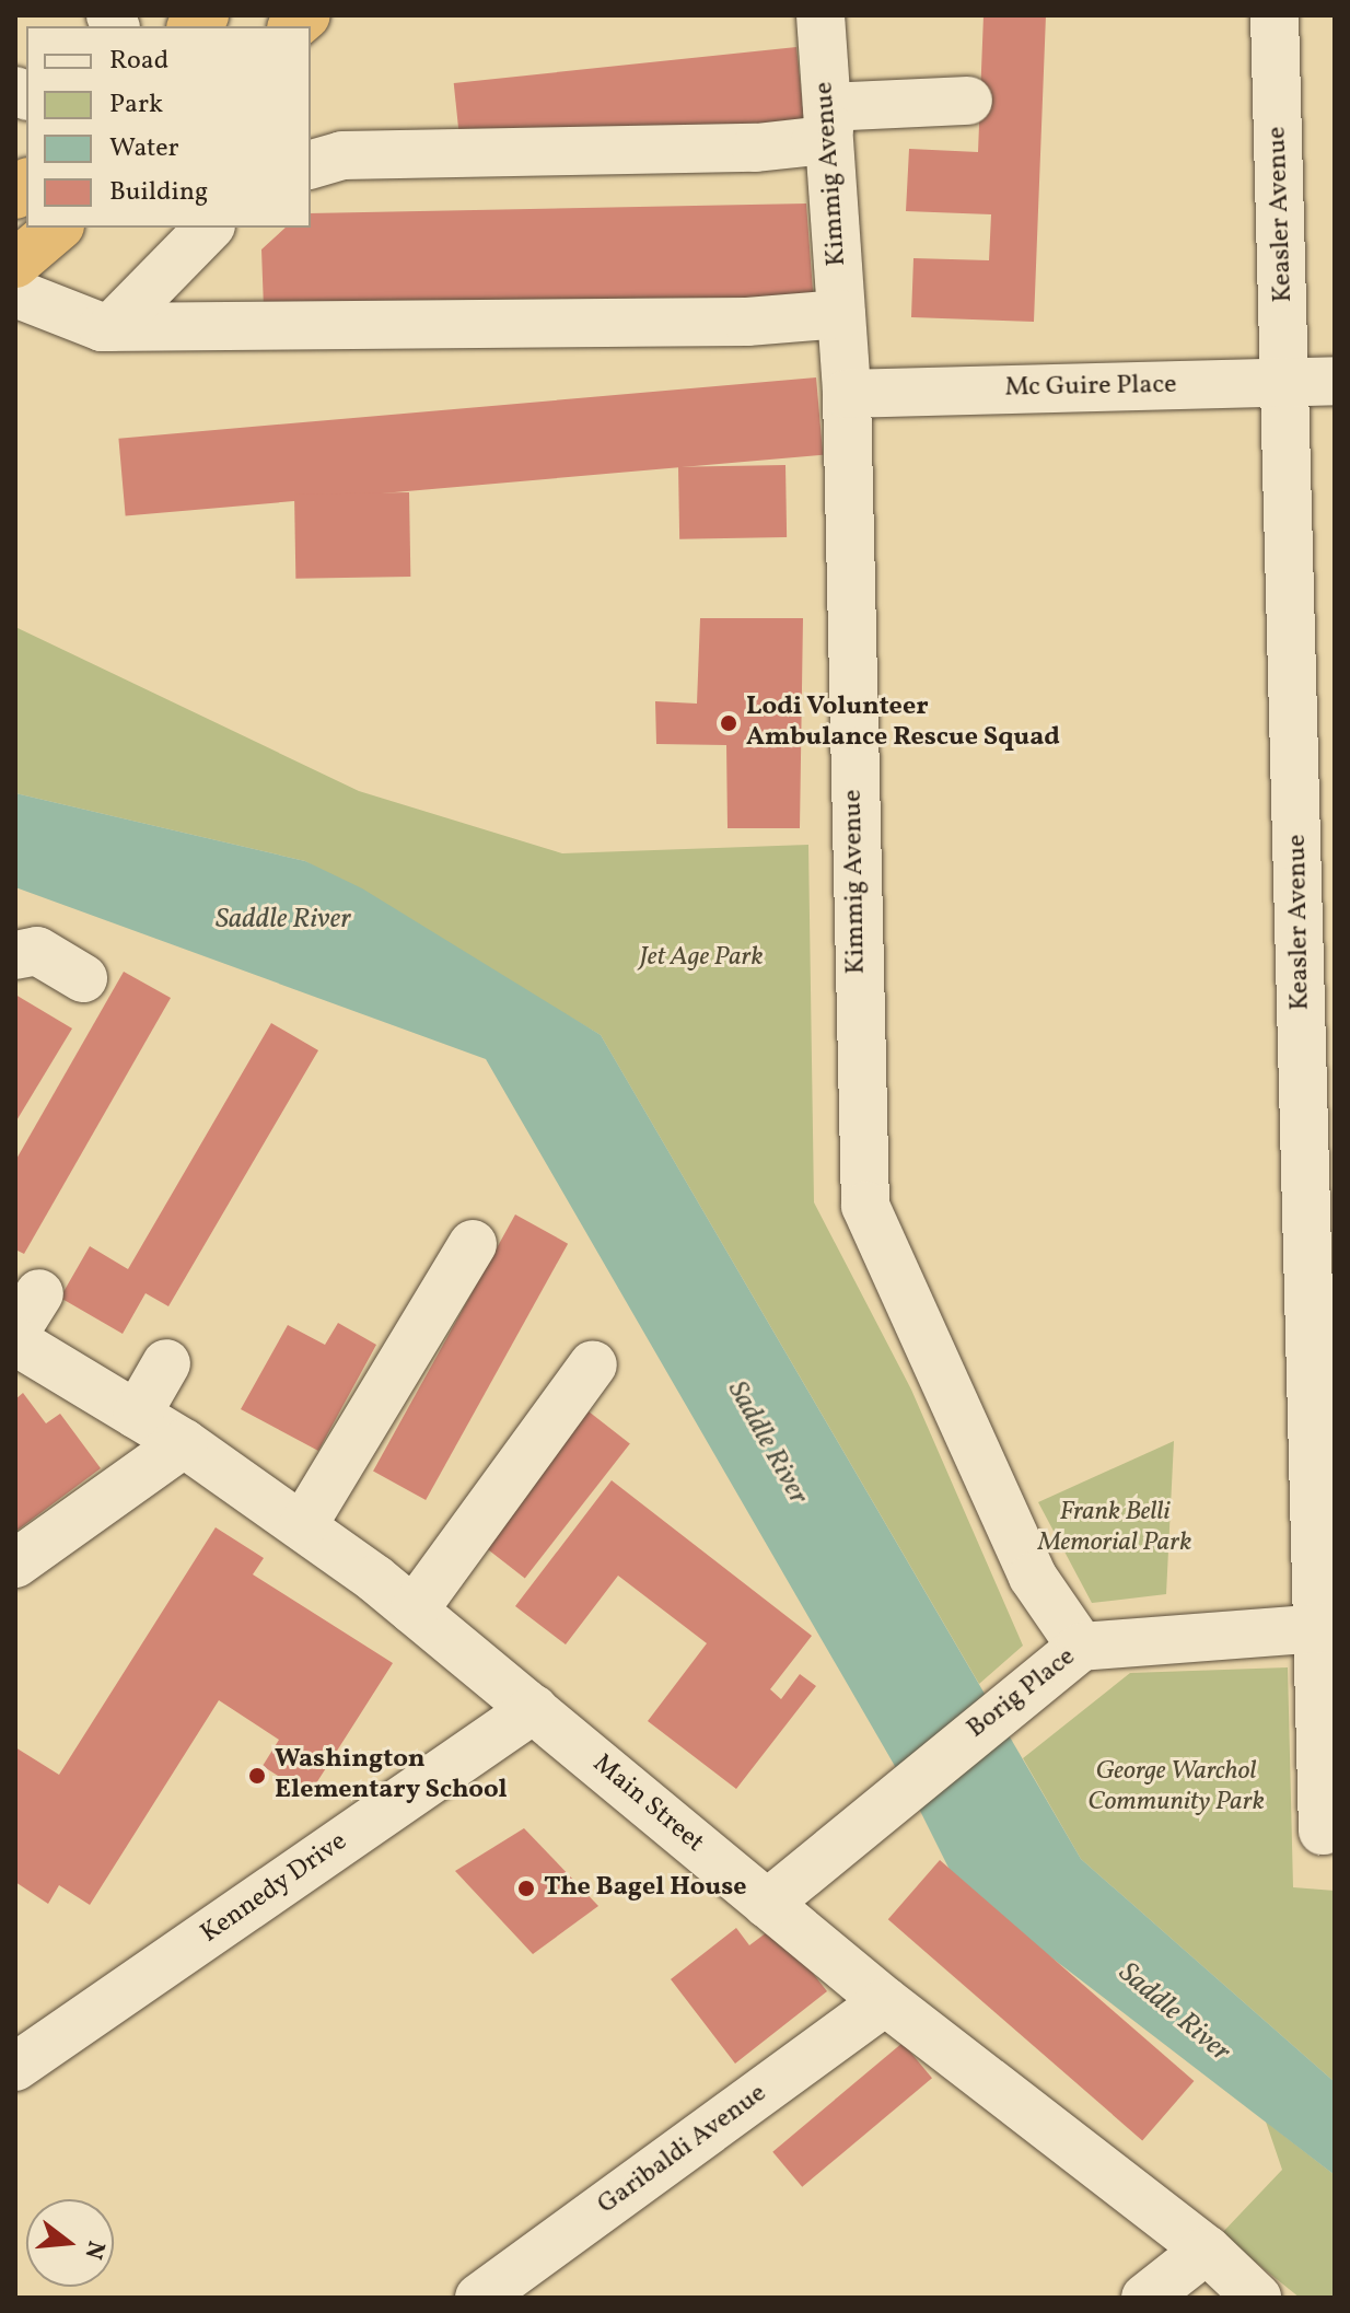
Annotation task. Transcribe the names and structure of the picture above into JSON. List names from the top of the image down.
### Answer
{
  "streets": {
    "street": [
      "Kimmig Avenue",
      "Keasler Avenue",
      "Mc Guire Place",
      "Borig Place",
      "Main Street",
      "Kennedy Drive",
      "Garibaldi Avenue"
    ]
  },
  "crossings": [
    ["Kimmig Avenue", "Mc Guire Place"],
    ["Kimmig Avenue", "Borig Place"],
    ["Keasler Avenue", "Mc Guire Place"],
    ["Keasler Avenue", "Borig Place"],
    ["Borig Place", "Main Street"],
    ["Main Street", "Kennedy Drive"],
    ["Main Street", "Garibaldi Avenue"]
  ],
  "water": ["Saddle River"],
  "parks": ["Jet Age Park", "Frank Belli Memorial Park", "George Warchol Community Park"],
  "places": ["Lodi Volunteer Ambulance Rescue Squad", "Washington Elementary School", "The Bagel House"],
  "legend": [
    "Road",
    "Park",
    "Water",
    "Building"
  ],
  "north": "right"
}
